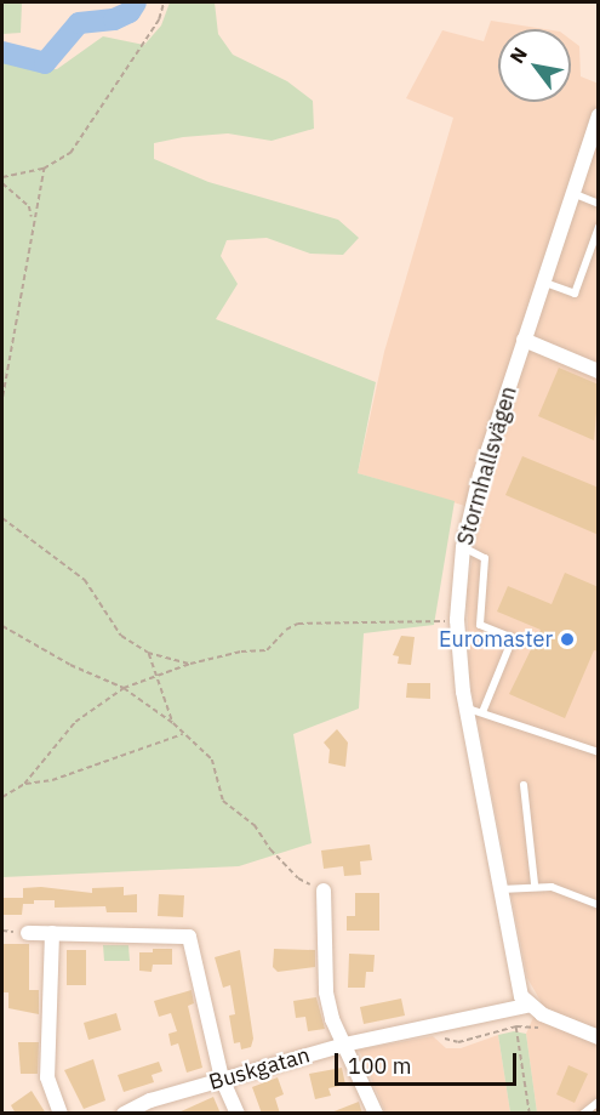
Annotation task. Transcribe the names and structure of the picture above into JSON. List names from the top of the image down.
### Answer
{
  "streets": {
    "street": ["Stormhallsvägen", "Buskgatan"]
  },
  "crossings": [
    ["Stormhallsvägen", "Buskgatan"]
  ],
  "places": ["Euromaster"],
  "scale_bar": "100 m",
  "north": "top left"
}
